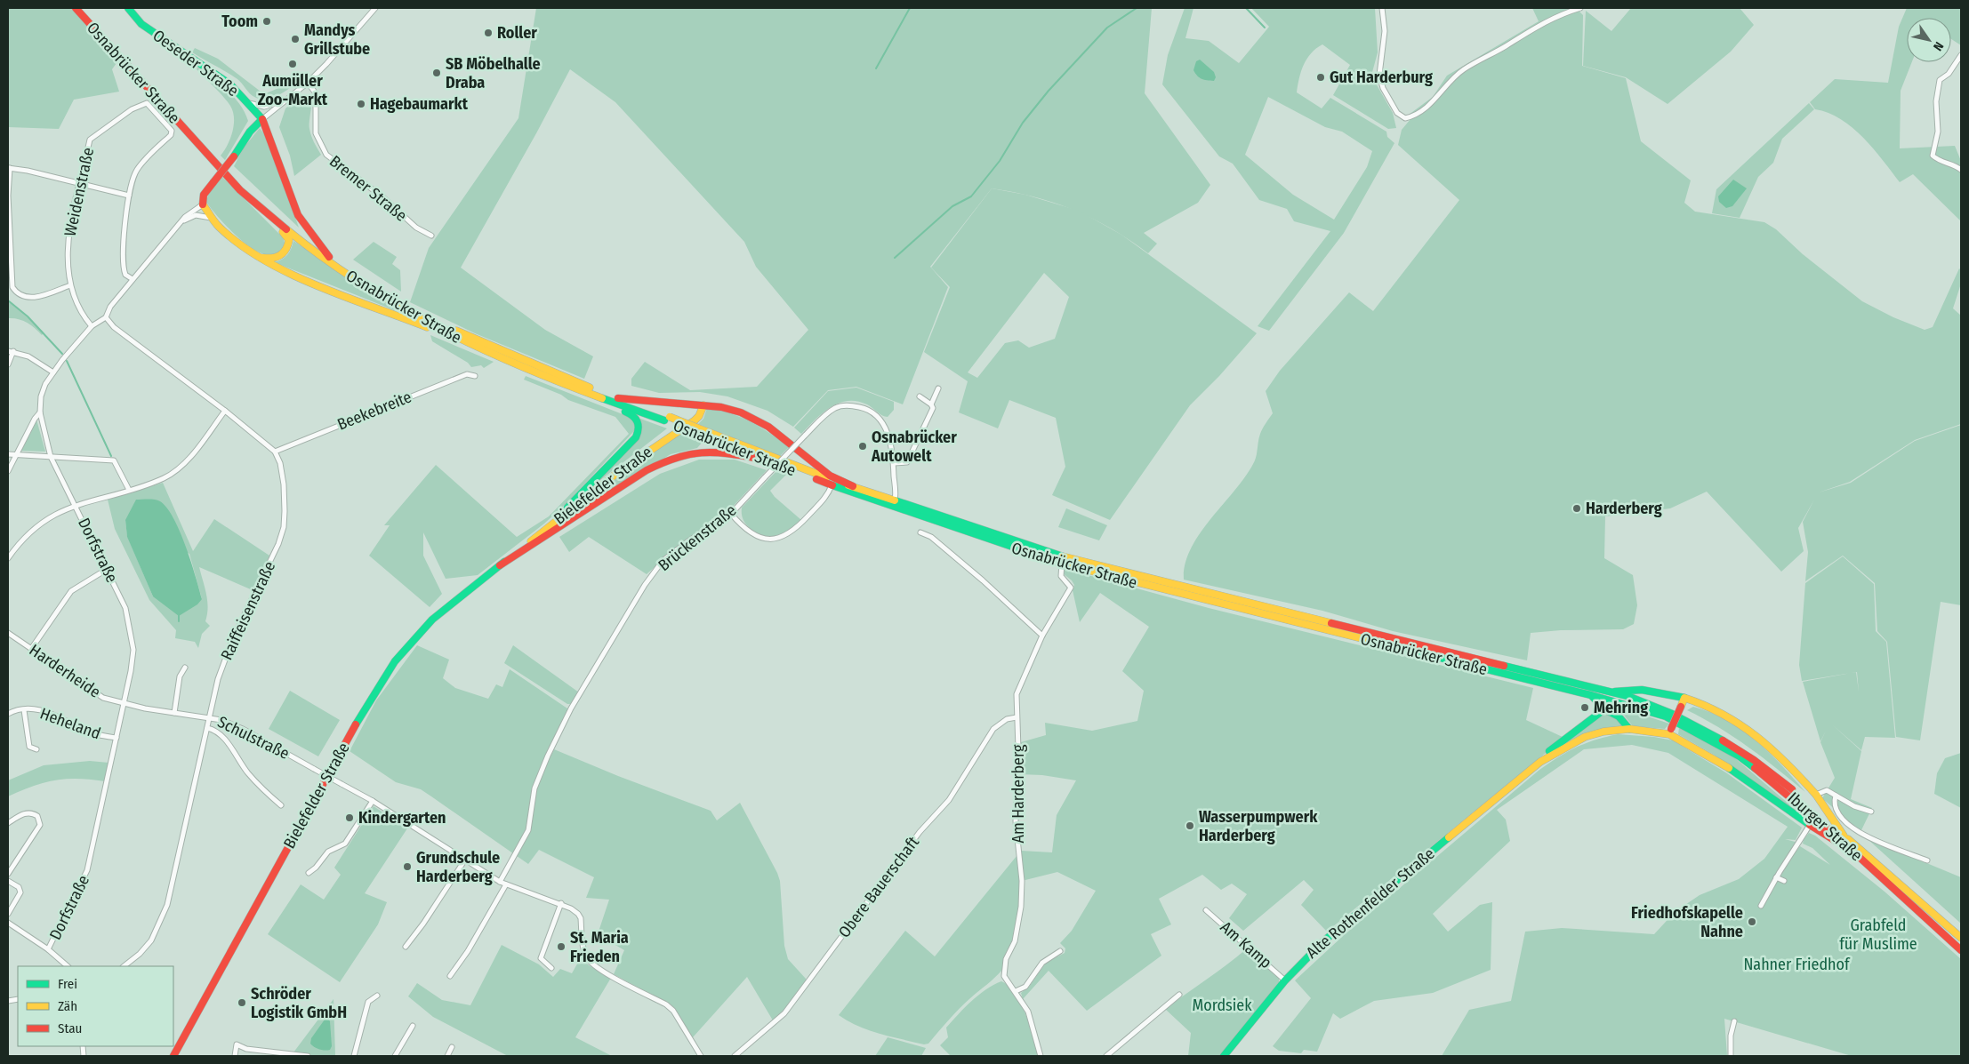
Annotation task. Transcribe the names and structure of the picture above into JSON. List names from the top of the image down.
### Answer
{
  "streets": {
    "main road": [
      "Oeseder Straße",
      "Osnabrücker Straße",
      "Bielefelder Straße",
      "Iburger Straße",
      "Alte Rothenfelder Straße"
    ],
    "street": [
      "Bremer Straße",
      "Weidenstraße",
      "Beekebreite",
      "Brückenstraße",
      "Dorfstraße",
      "Raiffeisenstraße",
      "Harderheide",
      "Heheland",
      "Schulstraße",
      "Am Harderberg",
      "Obere Bauerschaft",
      "Am Kamp"
    ]
  },
  "crossings": [
    ["Oeseder Straße", "Osnabrücker Straße"],
    ["Osnabrücker Straße", "Brückenstraße"],
    ["Osnabrücker Straße", "Am Harderberg"],
    ["Osnabrücker Straße", "Iburger Straße"],
    ["Weidenstraße", "Dorfstraße"],
    ["Beekebreite", "Raiffeisenstraße"],
    ["Brückenstraße", "Schulstraße"],
    ["Dorfstraße", "Harderheide"],
    ["Dorfstraße", "Heheland"],
    ["Dorfstraße", "Schulstraße"],
    ["Raiffeisenstraße", "Schulstraße"],
    ["Harderheide", "Schulstraße"],
    ["Am Harderberg", "Obere Bauerschaft"],
    ["Iburger Straße", "Alte Rothenfelder Straße"],
    ["Alte Rothenfelder Straße", "Am Kamp"]
  ],
  "parks": ["Grabfeld für Muslime", "Nahner Friedhof", "Mordsiek"],
  "places": [
    "Toom",
    "Roller",
    "Mandys Grillstube",
    "Aumüller Zoo-Markt",
    "SB Möbelhalle Draba",
    "Gut Harderburg",
    "Hagebaumarkt",
    "Osnabrücker Autowelt",
    "Harderberg",
    "Mehring",
    "Kindergarten",
    "Wasserpumpwerk Harderberg",
    "Grundschule Harderberg",
    "Friedhofskapelle Nahne",
    "St. Maria Frieden",
    "Schröder Logistik GmbH"
  ],
  "legend": ["Frei", "Zäh", "Stau"],
  "north": "bottom right"
}
